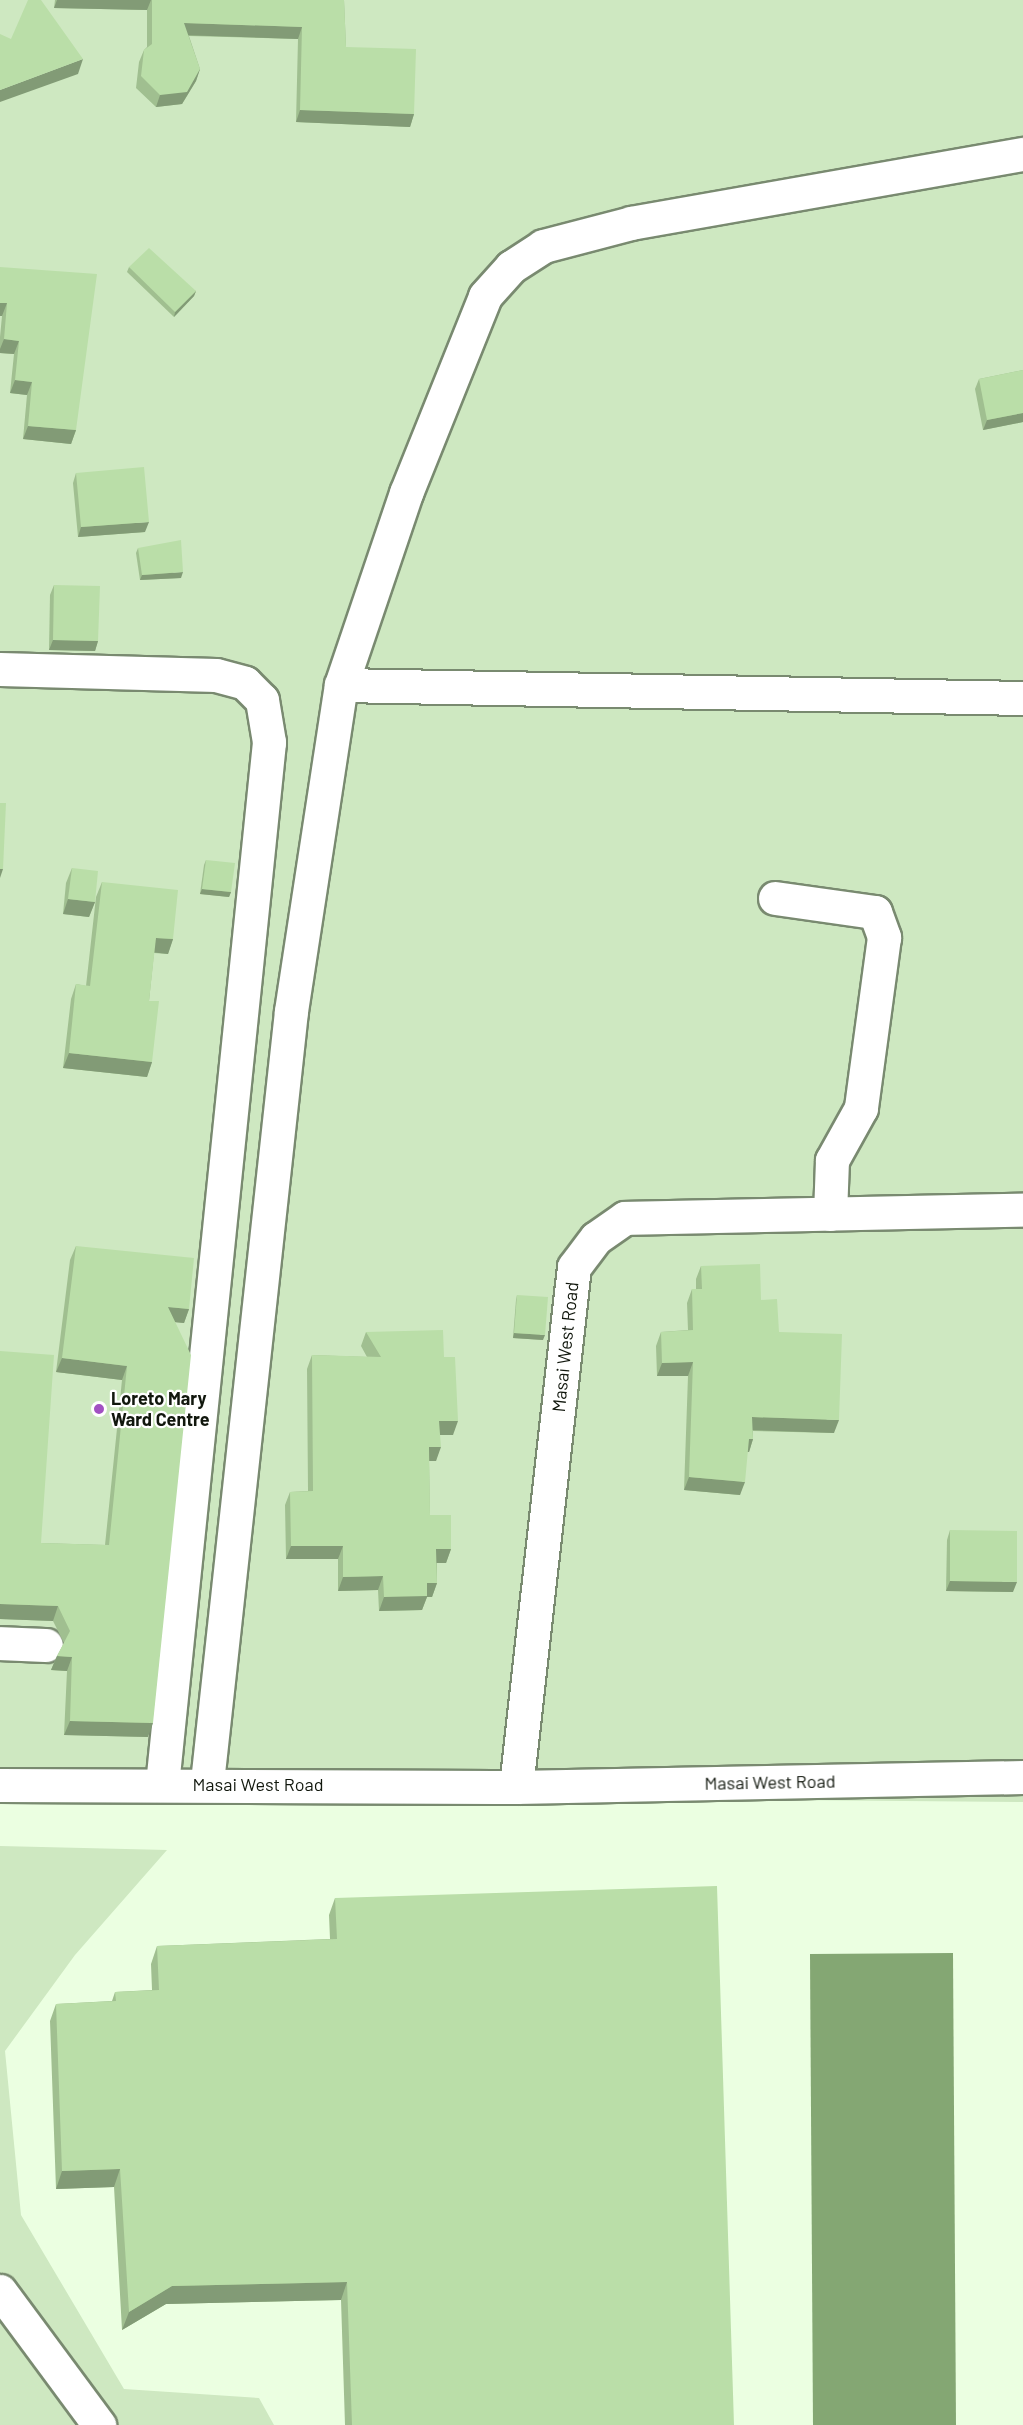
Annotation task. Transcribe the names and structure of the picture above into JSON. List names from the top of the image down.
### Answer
{
  "streets": {
    "street": ["Masai West Road"]
  },
  "places": ["Loreto Mary Ward Centre"]
}
